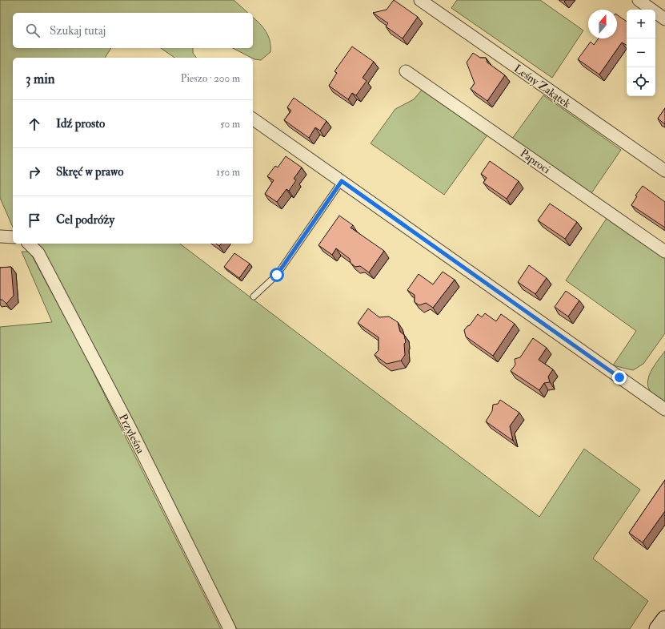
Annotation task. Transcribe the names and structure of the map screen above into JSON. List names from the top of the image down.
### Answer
{
  "streets": {
    "street": ["Leśny Zakątek", "Paproci", "Przyleśna"]
  },
  "north": "top",
  "page": {
    "map_buttons": ["+", "−"],
    "search": "Szukaj tutaj",
    "heading": ["3 min", "Pieszo · 200 m"],
    "list": [
      ["Idź prosto", "50 m"],
      ["Skręć w prawo", "150 m"],
      "Cel podróży"
    ]
  }
}
